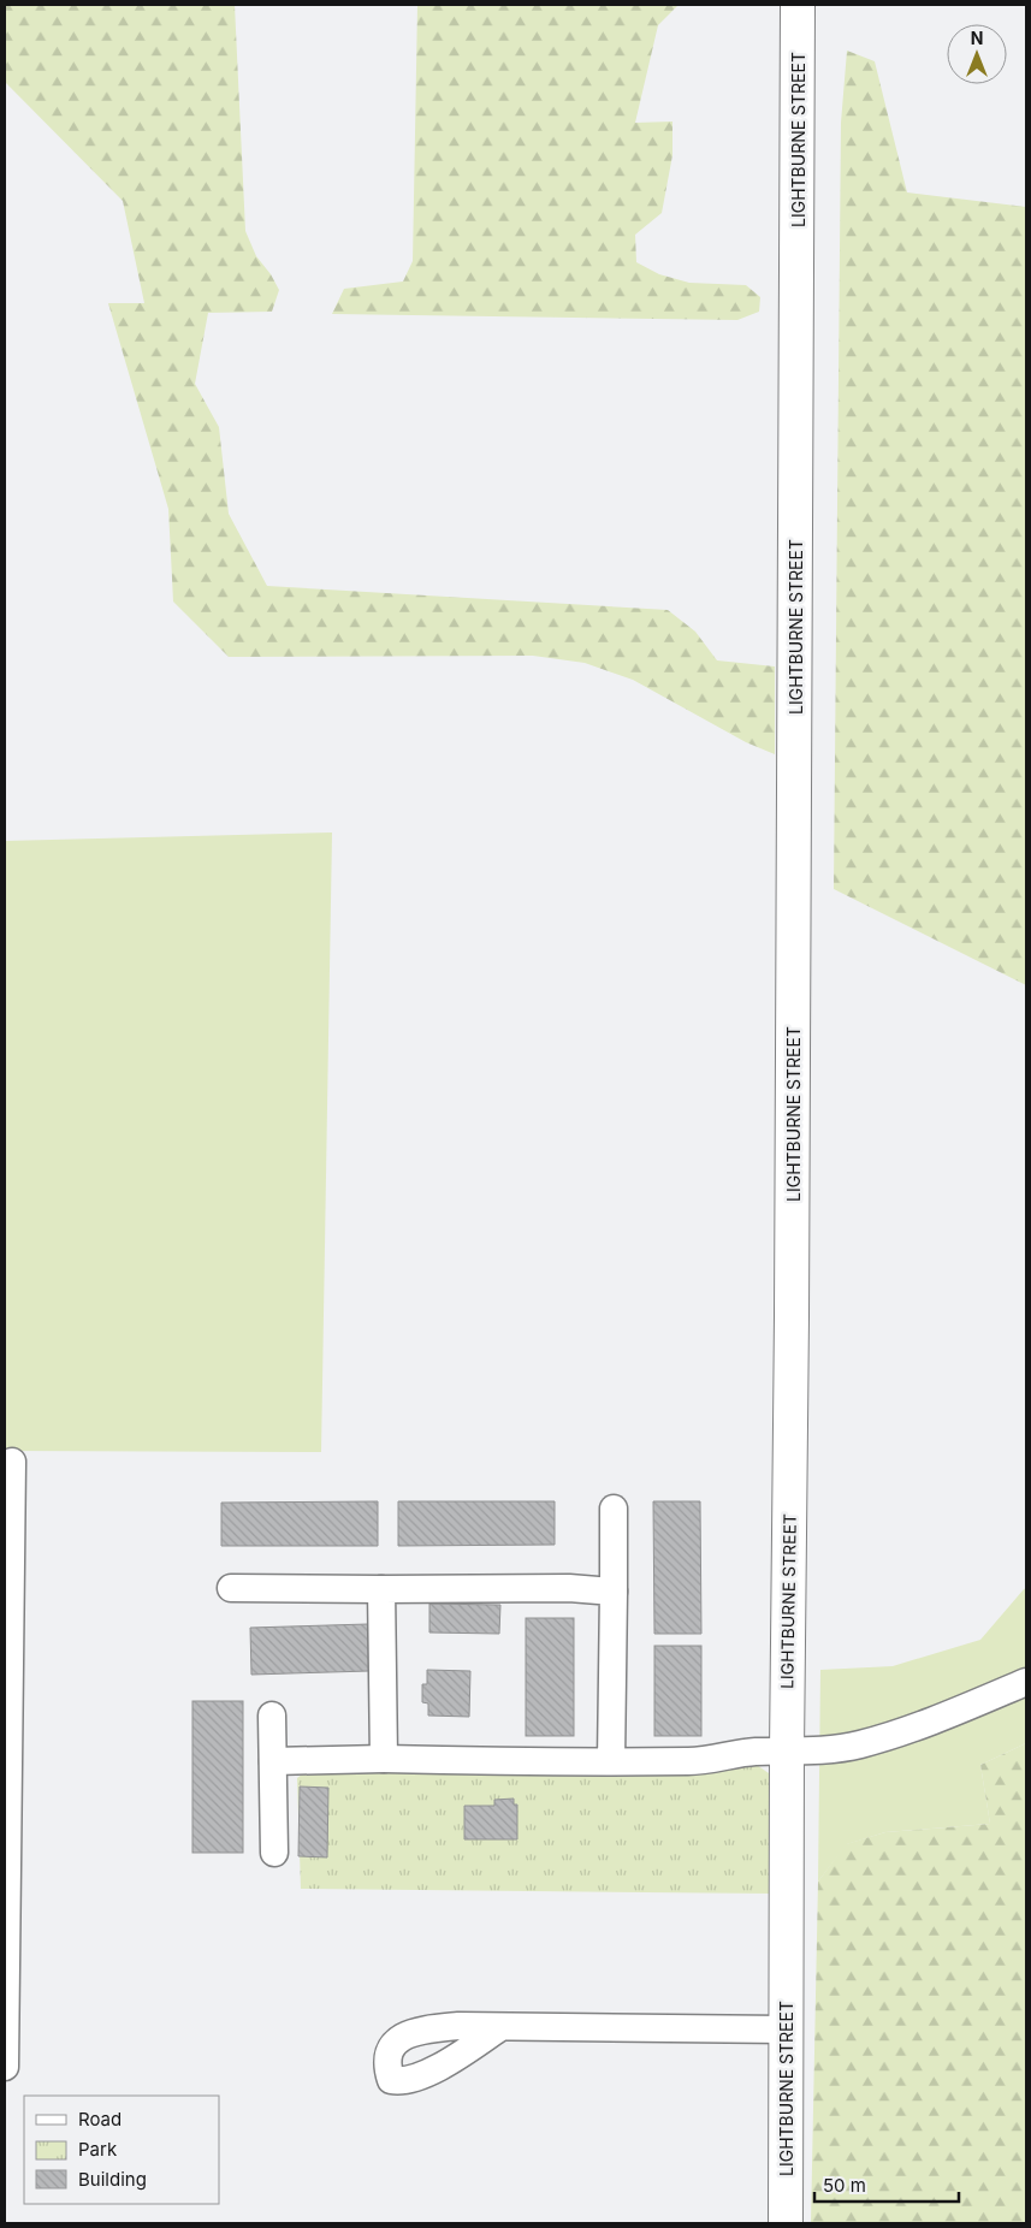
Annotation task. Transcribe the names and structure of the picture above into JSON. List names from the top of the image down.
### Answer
{
  "streets": {
    "main road": ["LIGHTBURNE STREET"]
  },
  "legend": ["Road", "Park", "Building"],
  "scale_bar": "50 m",
  "north": "top"
}
